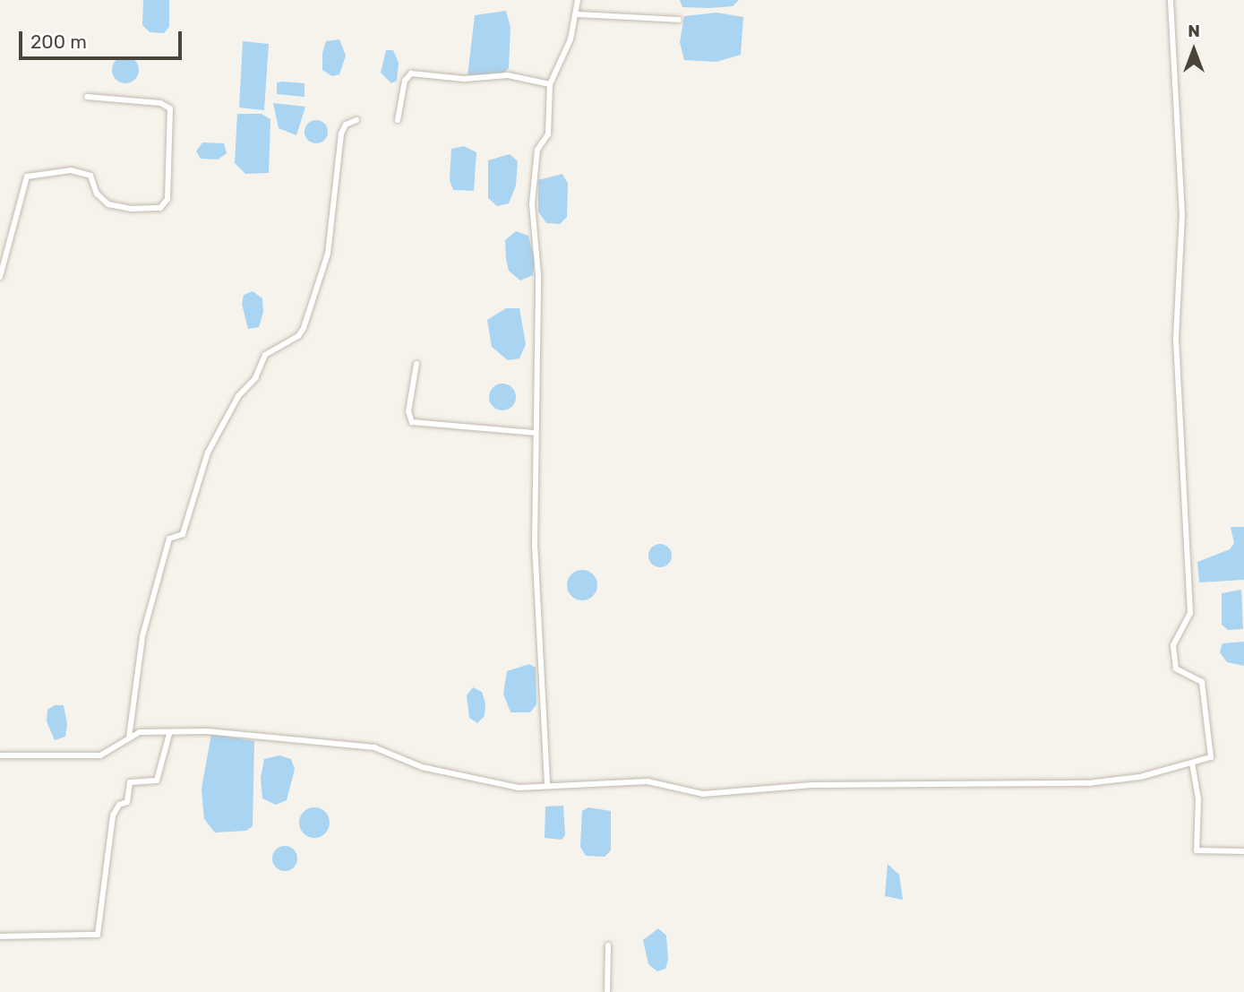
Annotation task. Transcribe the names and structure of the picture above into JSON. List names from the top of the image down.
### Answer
{
  "scale_bar": "200 m",
  "north": "top"
}
